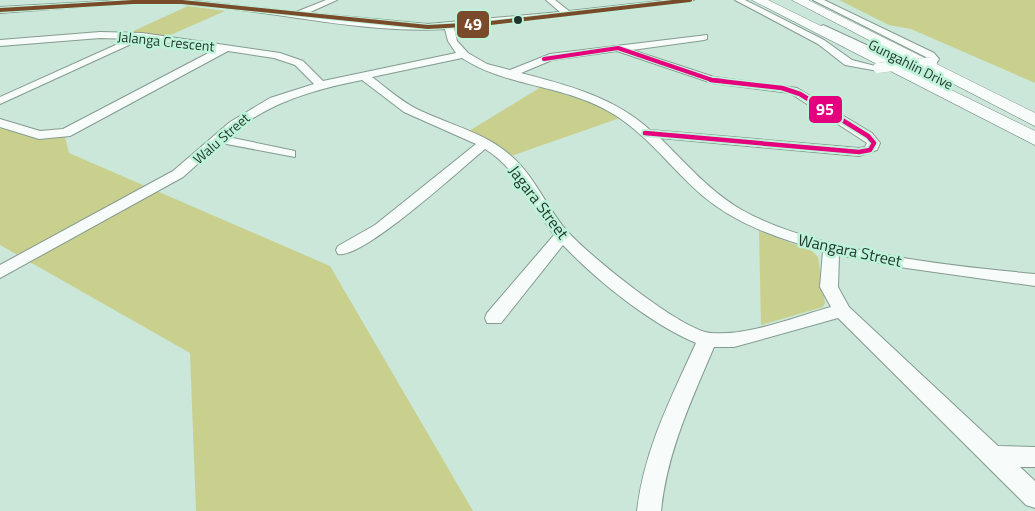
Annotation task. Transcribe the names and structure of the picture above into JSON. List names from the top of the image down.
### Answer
{
  "streets": {
    "highway": ["Gungahlin Drive"],
    "street": [
      "Jalanga Crescent",
      "Walu Street",
      "Jagara Street",
      "Wangara Street"
    ]
  },
  "crossings": [
    ["Jalanga Crescent", "Walu Street"],
    ["Walu Street", "Jagara Street"],
    ["Walu Street", "Wangara Street"]
  ],
  "lines": ["transit line 49", "transit line 95"]
}
